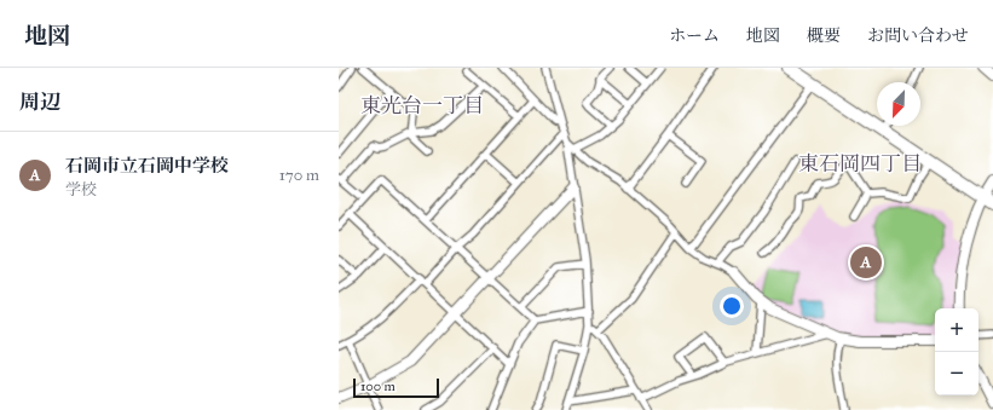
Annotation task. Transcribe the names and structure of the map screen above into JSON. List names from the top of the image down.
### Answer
{
  "districts": ["東光台一丁目", "東石岡四丁目"],
  "scale_bar": "100 m",
  "north": "bottom left",
  "page": {
    "header": "地図",
    "nav": [
      "ホーム",
      "地図",
      "概要",
      "お問い合わせ"
    ],
    "heading": "周辺",
    "list": [
      {
        "mark": "A",
        "name": "石岡市立石岡中学校",
        "note": "学校",
        "value": "170 m"
      }
    ],
    "pins": "A",
    "map_buttons": ["+", "−"],
    "scale": "100 m"
  }
}
